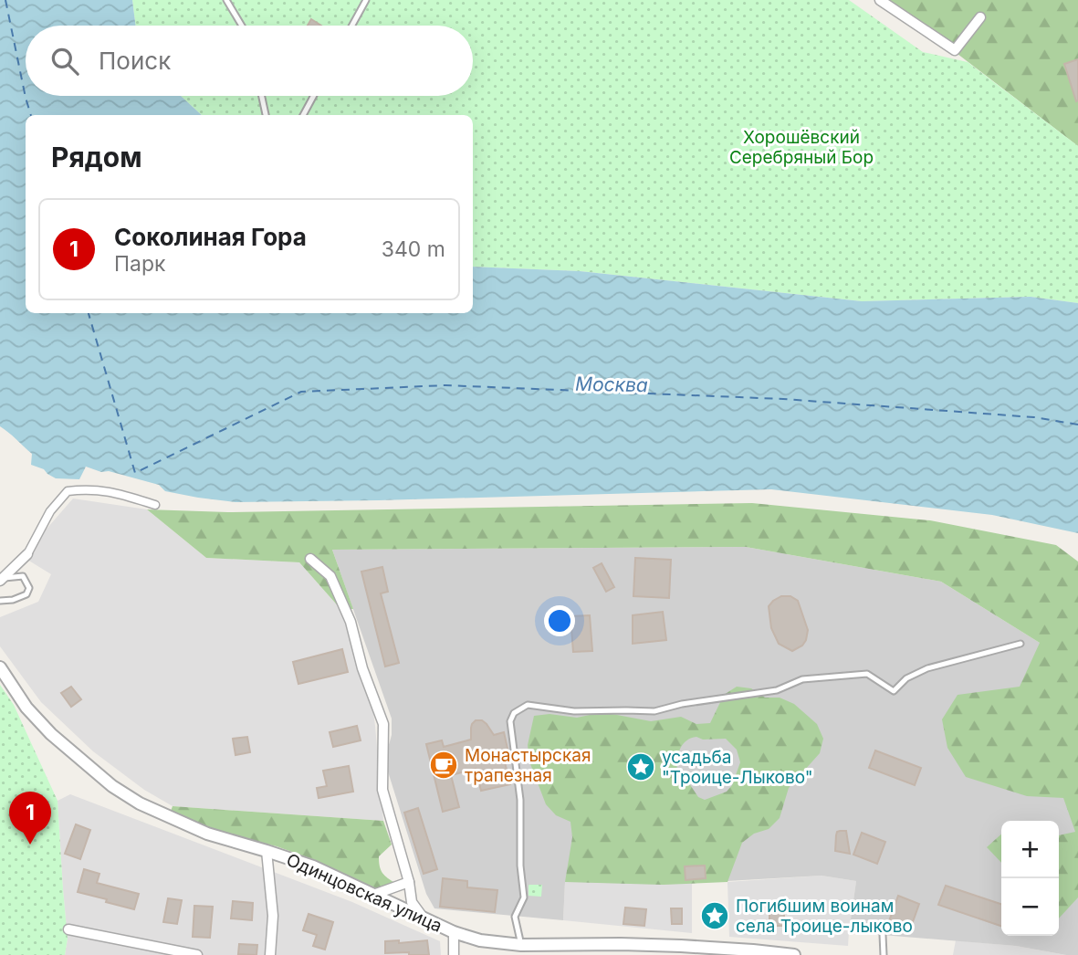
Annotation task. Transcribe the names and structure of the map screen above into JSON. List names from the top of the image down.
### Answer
{
  "streets": {
    "street": ["Одинцовская улица"]
  },
  "water": ["Москва"],
  "parks": ["Хорошёвский Серебряный Бор"],
  "places": {
    "cafe": ["Монастырская трапезная"],
    "place": ["усадьба \"Троице-Лыково\"", "Погибшим воинам села Троице-лыково"]
  },
  "page": {
    "search": "Поиск",
    "heading": "Рядом",
    "list": [
      {
        "mark": "1",
        "name": "Соколиная Гора",
        "note": "Парк",
        "value": "340 m"
      }
    ],
    "pins": "1",
    "map_buttons": ["+", "−"]
  }
}
